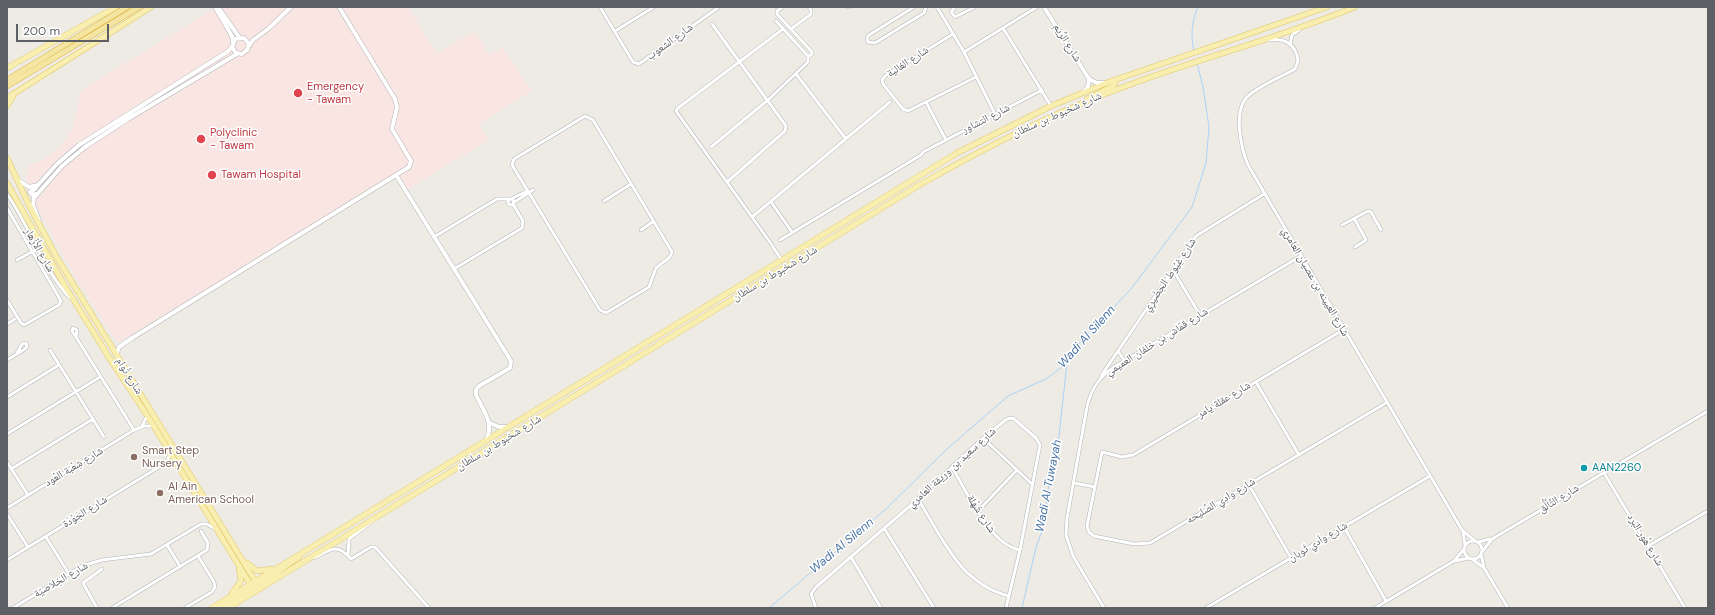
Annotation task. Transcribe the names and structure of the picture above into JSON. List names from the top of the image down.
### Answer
{
  "streets": {
    "main road": ["شارع شخبوط بن سلطان", "شارع تُوام"],
    "street": [
      "شارع الشعوب",
      "شارع الرِّيم",
      "شارع الغالية",
      "شارع التشاور",
      "شارع الأَزْهار",
      "شارع غِيُوط الحِضَيرِي",
      "شارع العيينه بن عصيان العامري",
      "شارع قمّاش بن خلفان العميمي",
      "شارع عقلة يامر",
      "شارع شِعْبَة العُود",
      "شارع سعيد بن وريقة العامري",
      "شارع التَّألُّق",
      "شارع وادِي الصِّليحه",
      "شارع الجَوْدَة",
      "شارع شَهْلة",
      "شارع هُور البَرد",
      "شارع واَدي ثَوبان",
      "شارع الخِلاصيّة"
    ]
  },
  "crossings": [
    ["شارع شخبوط بن سلطان", "شارع تُوام"],
    ["شارع الأَزْهار", "شارع تُوام"],
    ["شارع غِيُوط الحِضَيرِي", "شارع العيينه بن عصيان العامري"],
    ["شارع غِيُوط الحِضَيرِي", "شارع قمّاش بن خلفان العميمي"],
    ["شارع العيينه بن عصيان العامري", "شارع قمّاش بن خلفان العميمي"],
    ["شارع العيينه بن عصيان العامري", "شارع عقلة يامر"],
    ["شارع العيينه بن عصيان العامري", "شارع التَّألُّق"],
    ["شارع العيينه بن عصيان العامري", "شارع وادِي الصِّليحه"],
    ["شارع العيينه بن عصيان العامري", "شارع واَدي ثَوبان"],
    ["شارع تُوام", "شارع شِعْبَة العُود"],
    ["شارع تُوام", "شارع الجَوْدَة"],
    ["شارع تُوام", "شارع الخِلاصيّة"],
    ["شارع عقلة يامر", "شارع وادِي الصِّليحه"],
    ["شارع سعيد بن وريقة العامري", "شارع شَهْلة"],
    ["شارع التَّألُّق", "شارع هُور البَرد"]
  ],
  "water": ["Wadi Al Silenn", "Wadi Al Tuwayah"],
  "places": [
    "Emergency - Tawam",
    "Polyclinic - Tawam",
    "Tawam Hospital",
    "Smart Step Nursery",
    "AAN2260",
    "Al Ain American School"
  ],
  "scale_bar": "200 m"
}
